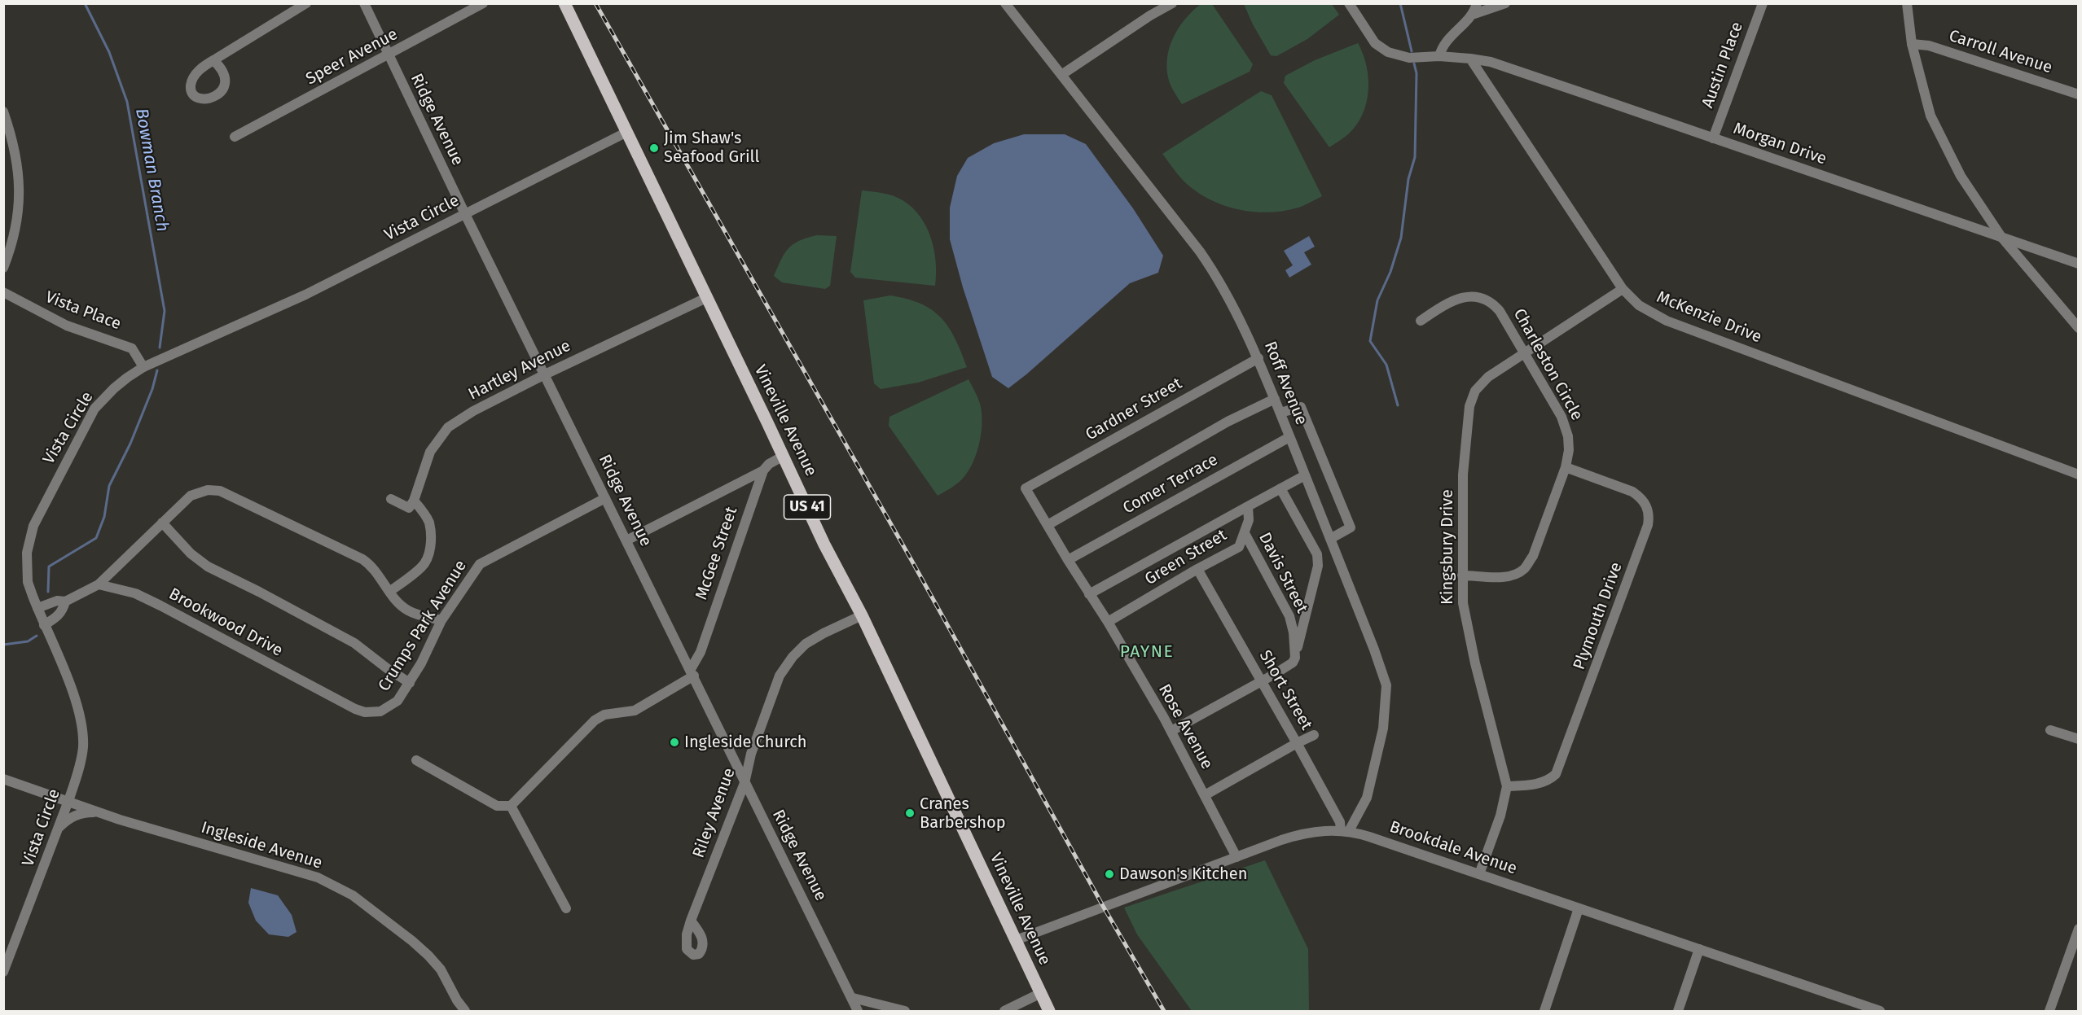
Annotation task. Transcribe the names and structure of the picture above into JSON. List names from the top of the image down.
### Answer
{
  "streets": {
    "main road": ["Vineville Avenue", "US 41"],
    "street": [
      "Carroll Avenue",
      "Speer Avenue",
      "Austin Place",
      "Ridge Avenue",
      "Morgan Drive",
      "Vista Circle",
      "Vista Place",
      "McKenzie Drive",
      "Charleston Circle",
      "Hartley Avenue",
      "Roff Avenue",
      "Gardner Street",
      "Comer Terrace",
      "Kingsbury Drive",
      "McGee Street",
      "Green Street",
      "Davis Street",
      "Plymouth Drive",
      "Brookwood Drive",
      "Crumps Park Avenue",
      "Short Street",
      "Rose Avenue",
      "Riley Avenue",
      "Ingleside Avenue",
      "Brookdale Avenue"
    ]
  },
  "crossings": [
    ["Speer Avenue", "Ridge Avenue"],
    ["Austin Place", "Morgan Drive"],
    ["Ridge Avenue", "Vista Circle"],
    ["Ridge Avenue", "Hartley Avenue"],
    ["Ridge Avenue", "McGee Street"],
    ["Ridge Avenue", "Crumps Park Avenue"],
    ["Ridge Avenue", "Riley Avenue"],
    ["Morgan Drive", "McKenzie Drive"],
    ["Vista Circle", "Vista Place"],
    ["Vista Circle", "Vineville Avenue"],
    ["Vista Circle", "Ingleside Avenue"],
    ["McKenzie Drive", "Kingsbury Drive"],
    ["Charleston Circle", "Kingsbury Drive"],
    ["Charleston Circle", "Plymouth Drive"],
    ["Hartley Avenue", "Vineville Avenue"],
    ["Roff Avenue", "Gardner Street"],
    ["Roff Avenue", "Comer Terrace"],
    ["Roff Avenue", "Short Street"],
    ["Roff Avenue", "Brookdale Avenue"],
    ["Gardner Street", "Rose Avenue"],
    ["Vineville Avenue", "Riley Avenue"],
    ["Vineville Avenue", "Brookdale Avenue"],
    ["Comer Terrace", "Rose Avenue"],
    ["Kingsbury Drive", "Plymouth Drive"],
    ["Kingsbury Drive", "Brookdale Avenue"],
    ["Green Street", "Davis Street"],
    ["Green Street", "Short Street"],
    ["Green Street", "Rose Avenue"],
    ["Brookwood Drive", "Crumps Park Avenue"],
    ["Short Street", "Brookdale Avenue"],
    ["Rose Avenue", "Brookdale Avenue"]
  ],
  "districts": ["PAYNE"],
  "water": ["Bowman Branch"],
  "places": [
    "Jim Shaw's Seafood Grill",
    "Ingleside Church",
    "Cranes Barbershop",
    "Dawson's Kitchen"
  ]
}
